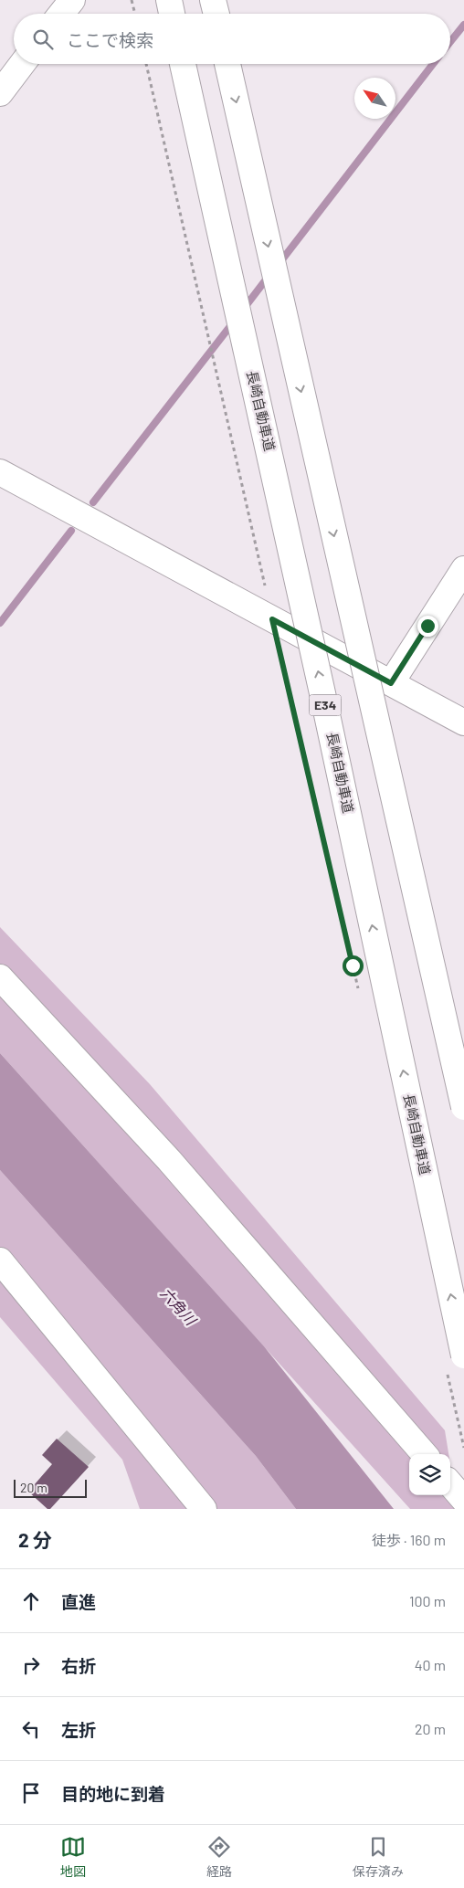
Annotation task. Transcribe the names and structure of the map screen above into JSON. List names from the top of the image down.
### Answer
{
  "streets": {
    "main road": ["長崎自動車道", "E34"]
  },
  "water": ["六角川"],
  "scale_bar": "20 m",
  "north": "top left",
  "page": {
    "search": "ここで検索",
    "scale": "20 m",
    "heading": ["2 分", "徒歩 · 160 m"],
    "list": [
      ["直進", "100 m"],
      ["右折", "40 m"],
      ["左折", "20 m"],
      "目的地に到着"
    ],
    "nav": ["地図", "経路", "保存済み"]
  }
}
